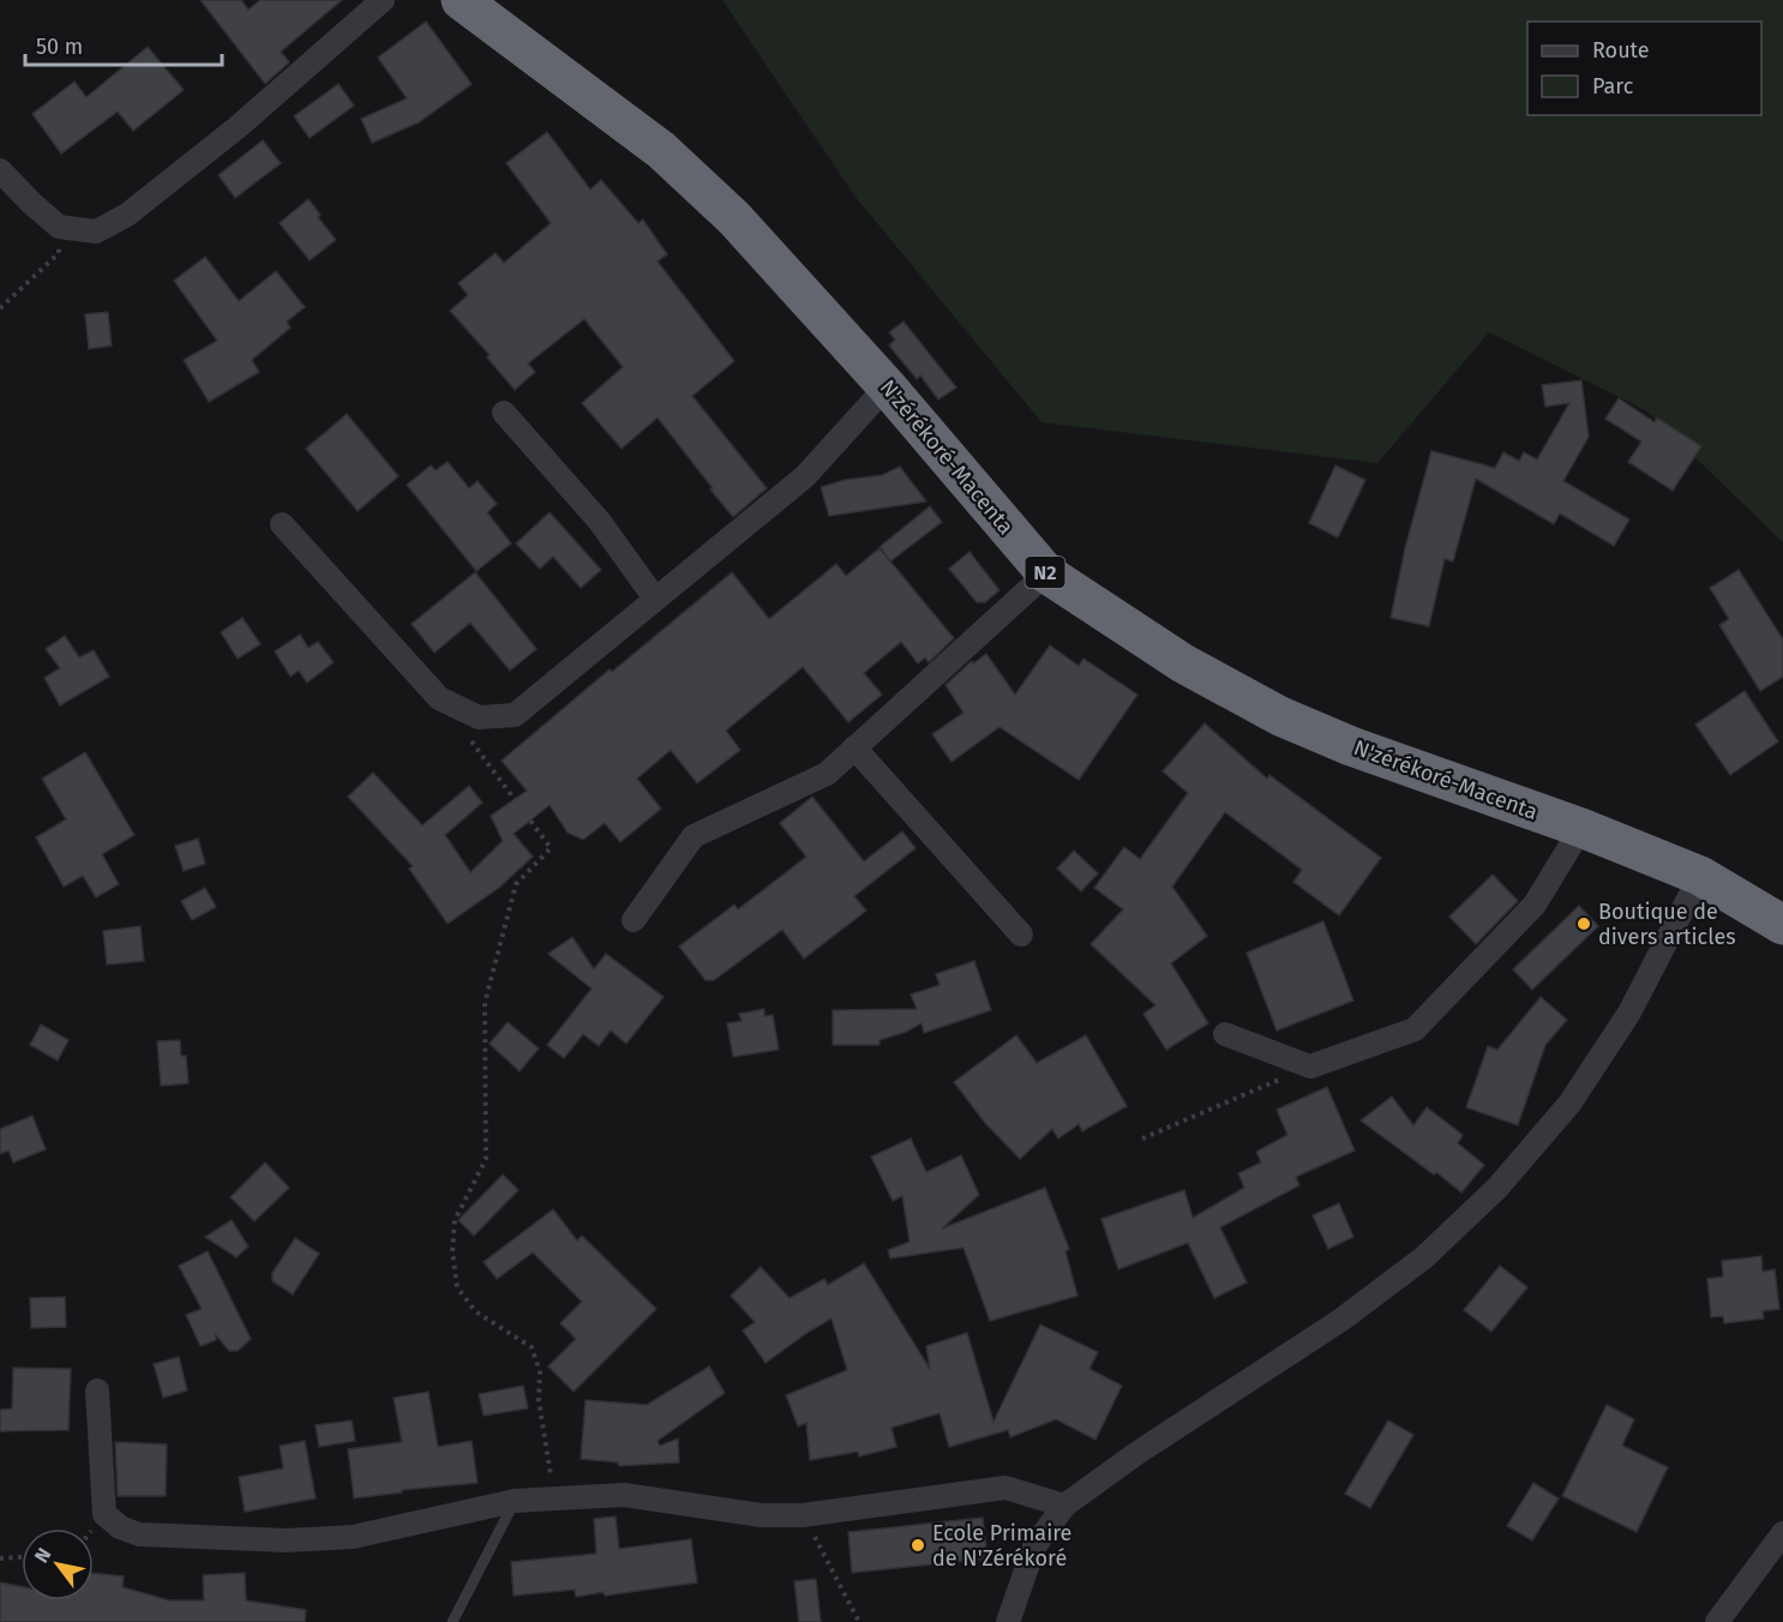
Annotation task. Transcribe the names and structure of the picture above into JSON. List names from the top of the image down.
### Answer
{
  "streets": {
    "highway": ["N'zérékoré-Macenta", "N2"]
  },
  "places": ["Boutique de divers articles", "Ecole Primaire de N'Zérékoré"],
  "legend": ["Route", "Parc"],
  "scale_bar": "50 m",
  "north": "top left"
}
